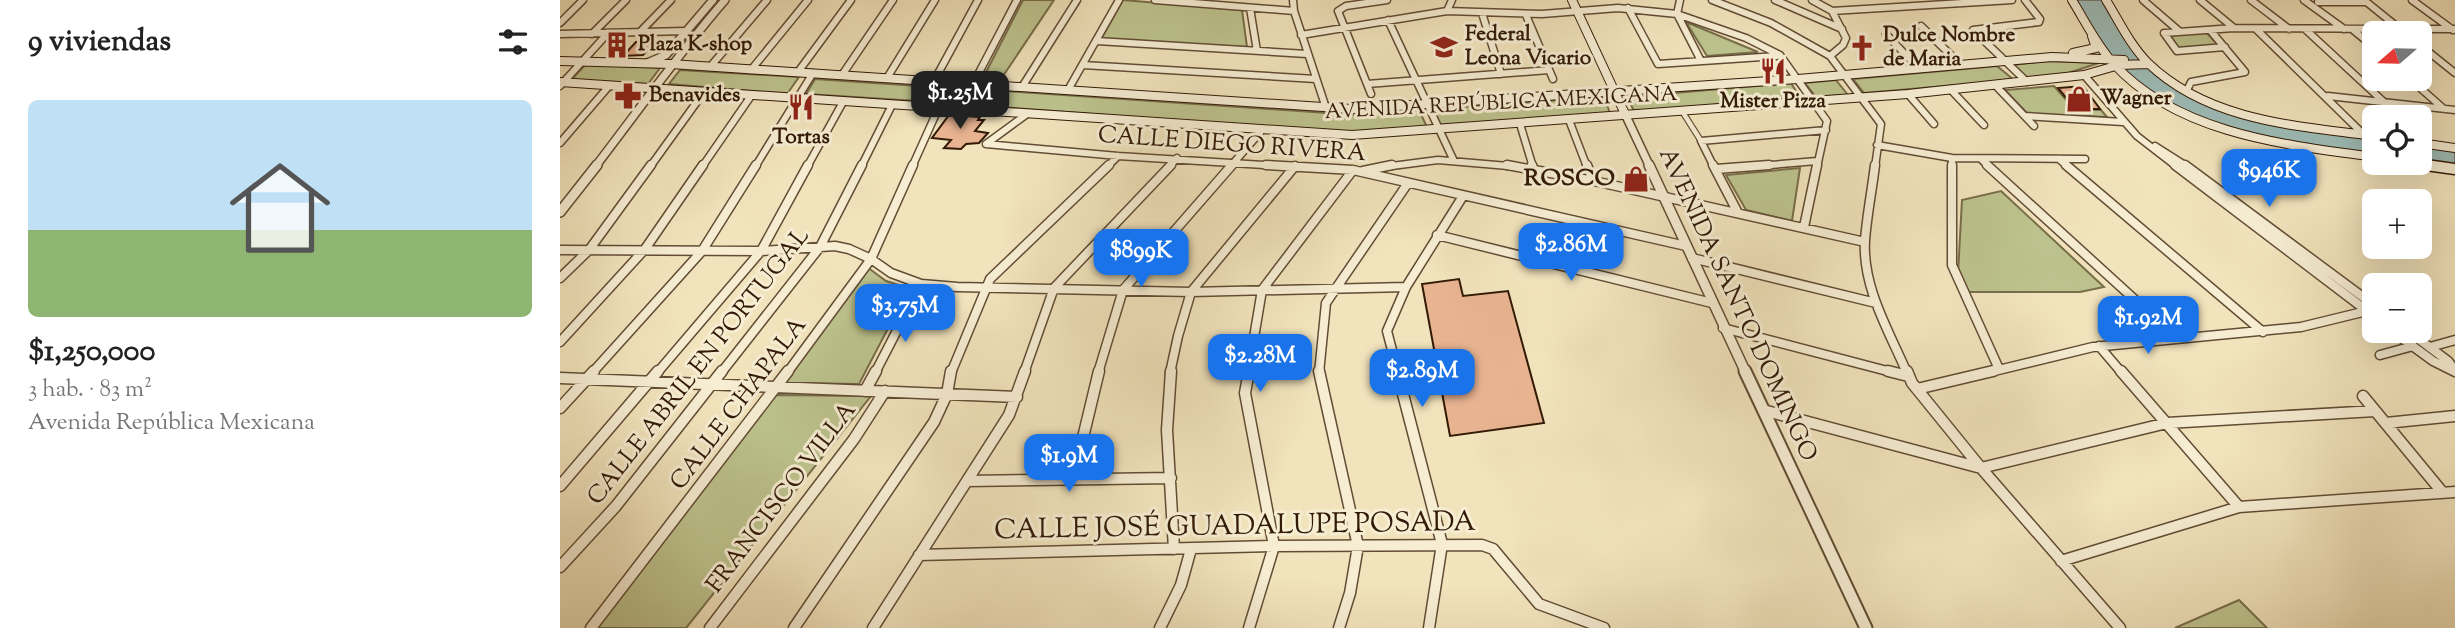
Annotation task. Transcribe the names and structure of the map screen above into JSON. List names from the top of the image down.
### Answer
{
  "streets": {
    "main road": ["AVENIDA REPÚBLICA MEXICANA", "AVENIDA SANTO DOMINGO"],
    "street": [
      "CALLE DIEGO RIVERA",
      "CALLE ABRIL EN PORTUGAL",
      "CALLE CHAPALA",
      "FRANCISCO VILLA",
      "CALLE JOSÉ GUADALUPE POSADA"
    ]
  },
  "crossings": [
    ["AVENIDA REPÚBLICA MEXICANA", "CALLE DIEGO RIVERA"],
    ["AVENIDA REPÚBLICA MEXICANA", "AVENIDA SANTO DOMINGO"],
    ["AVENIDA REPÚBLICA MEXICANA", "CALLE ABRIL EN PORTUGAL"],
    ["AVENIDA REPÚBLICA MEXICANA", "CALLE CHAPALA"],
    ["CALLE DIEGO RIVERA", "AVENIDA SANTO DOMINGO"]
  ],
  "places": {
    "building": ["Plaza K-shop"],
    "school or university": ["Federal Leona Vicario"],
    "church": ["Dulce Nombre de Maria"],
    "restaurant": ["Mister Pizza", "Tortas"],
    "pharmacy": ["Benavides"],
    "shop": ["Wagner", "ROSCO"]
  },
  "north": "left",
  "page": {
    "heading": "9 viviendas",
    "map_buttons": ["+", "−"],
    "price": [
      "$1.25M",
      "$946K",
      "$2.86M",
      "$899K",
      "$3.75M",
      "$1.92M",
      "$2.28M",
      "$2.89M",
      "$1.9M"
    ],
    "list": [
      {
        "name": "$1,250,000",
        "note": "3 hab. · 83 m² · Avenida República Mexicana"
      }
    ]
  }
}
